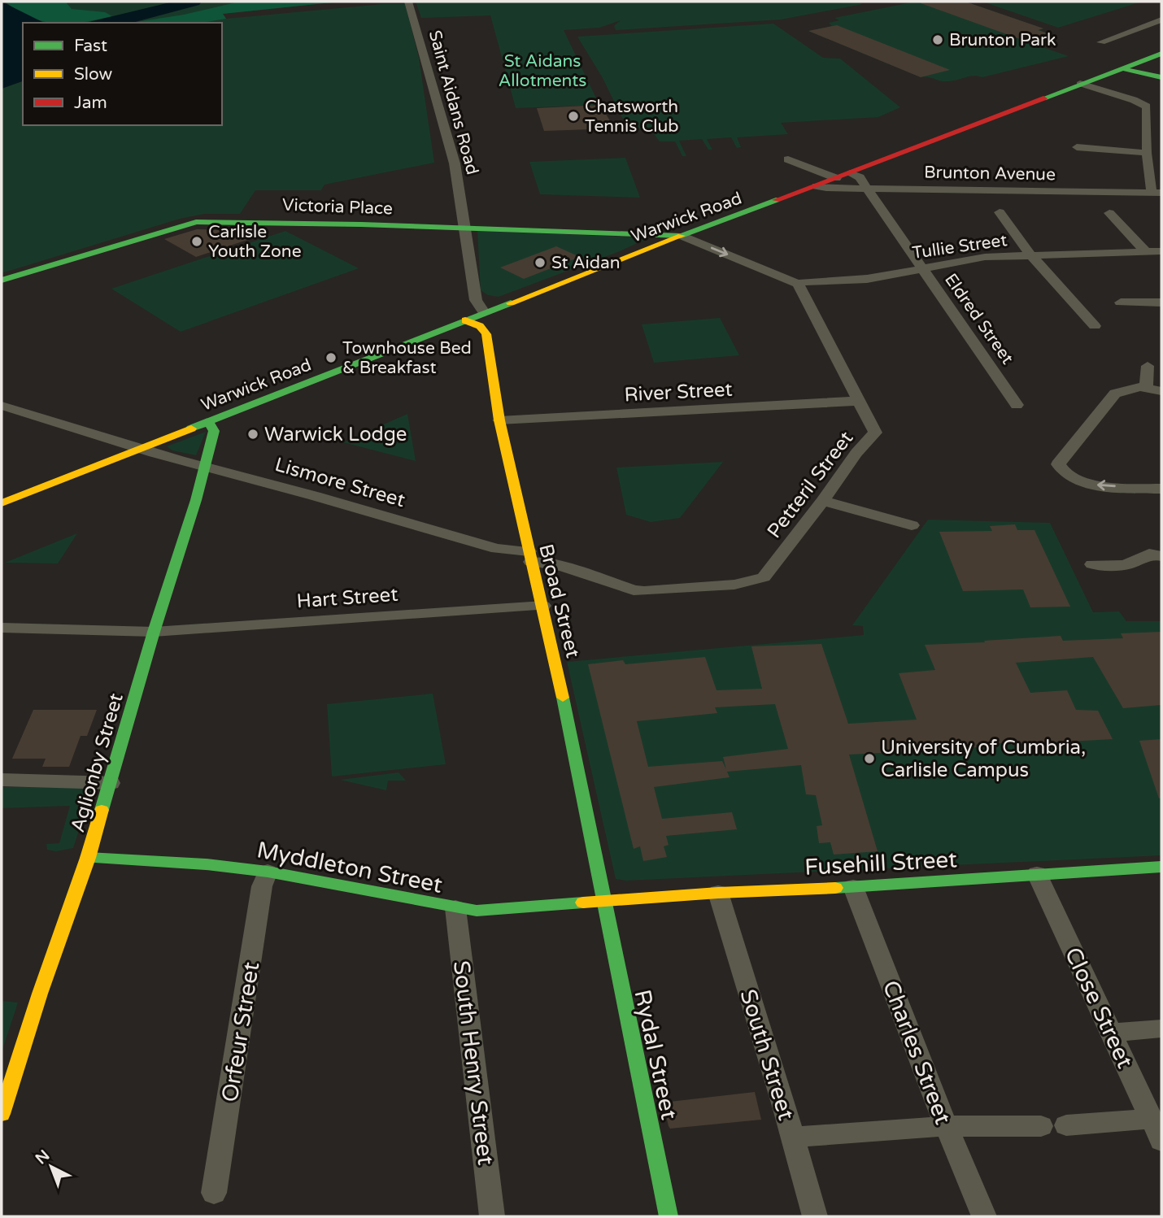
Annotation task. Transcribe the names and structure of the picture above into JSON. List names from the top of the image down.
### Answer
{
  "streets": {
    "street": [
      "Saint Aidans Road",
      "Brunton Avenue",
      "Victoria Place",
      "Warwick Road",
      "Tullie Street",
      "Eldred Street",
      "River Street",
      "Lismore Street",
      "Petteril Street",
      "Hart Street",
      "Broad Street",
      "Aglionby Street",
      "Fusehill Street",
      "Myddleton Street",
      "Close Street",
      "Orfeur Street",
      "Charles Street",
      "Rydal Street",
      "South Street",
      "South Henry Street"
    ]
  },
  "crossings": [
    ["Saint Aidans Road", "Victoria Place"],
    ["Saint Aidans Road", "Warwick Road"],
    ["Brunton Avenue", "Warwick Road"],
    ["Brunton Avenue", "Eldred Street"],
    ["Victoria Place", "Warwick Road"],
    ["Warwick Road", "Eldred Street"],
    ["Warwick Road", "Lismore Street"],
    ["Warwick Road", "Broad Street"],
    ["Warwick Road", "Aglionby Street"],
    ["Tullie Street", "Eldred Street"],
    ["Tullie Street", "Petteril Street"],
    ["River Street", "Petteril Street"],
    ["River Street", "Broad Street"],
    ["Lismore Street", "Petteril Street"],
    ["Lismore Street", "Broad Street"],
    ["Lismore Street", "Aglionby Street"],
    ["Petteril Street", "Broad Street"],
    ["Hart Street", "Broad Street"],
    ["Hart Street", "Aglionby Street"],
    ["Broad Street", "Fusehill Street"],
    ["Broad Street", "Myddleton Street"],
    ["Broad Street", "Rydal Street"],
    ["Aglionby Street", "Myddleton Street"],
    ["Fusehill Street", "Myddleton Street"],
    ["Fusehill Street", "Close Street"],
    ["Fusehill Street", "Charles Street"],
    ["Fusehill Street", "Rydal Street"],
    ["Fusehill Street", "South Street"],
    ["Myddleton Street", "Orfeur Street"],
    ["Myddleton Street", "Rydal Street"],
    ["Myddleton Street", "South Henry Street"]
  ],
  "parks": ["St Aidans Allotments"],
  "places": [
    "Brunton Park",
    "Chatsworth Tennis Club",
    "Carlisle Youth Zone",
    "St Aidan",
    "Townhouse Bed & Breakfast",
    "Warwick Lodge",
    "University of Cumbria, Carlisle Campus"
  ],
  "legend": ["Fast", "Slow", "Jam"],
  "north": "top left"
}
